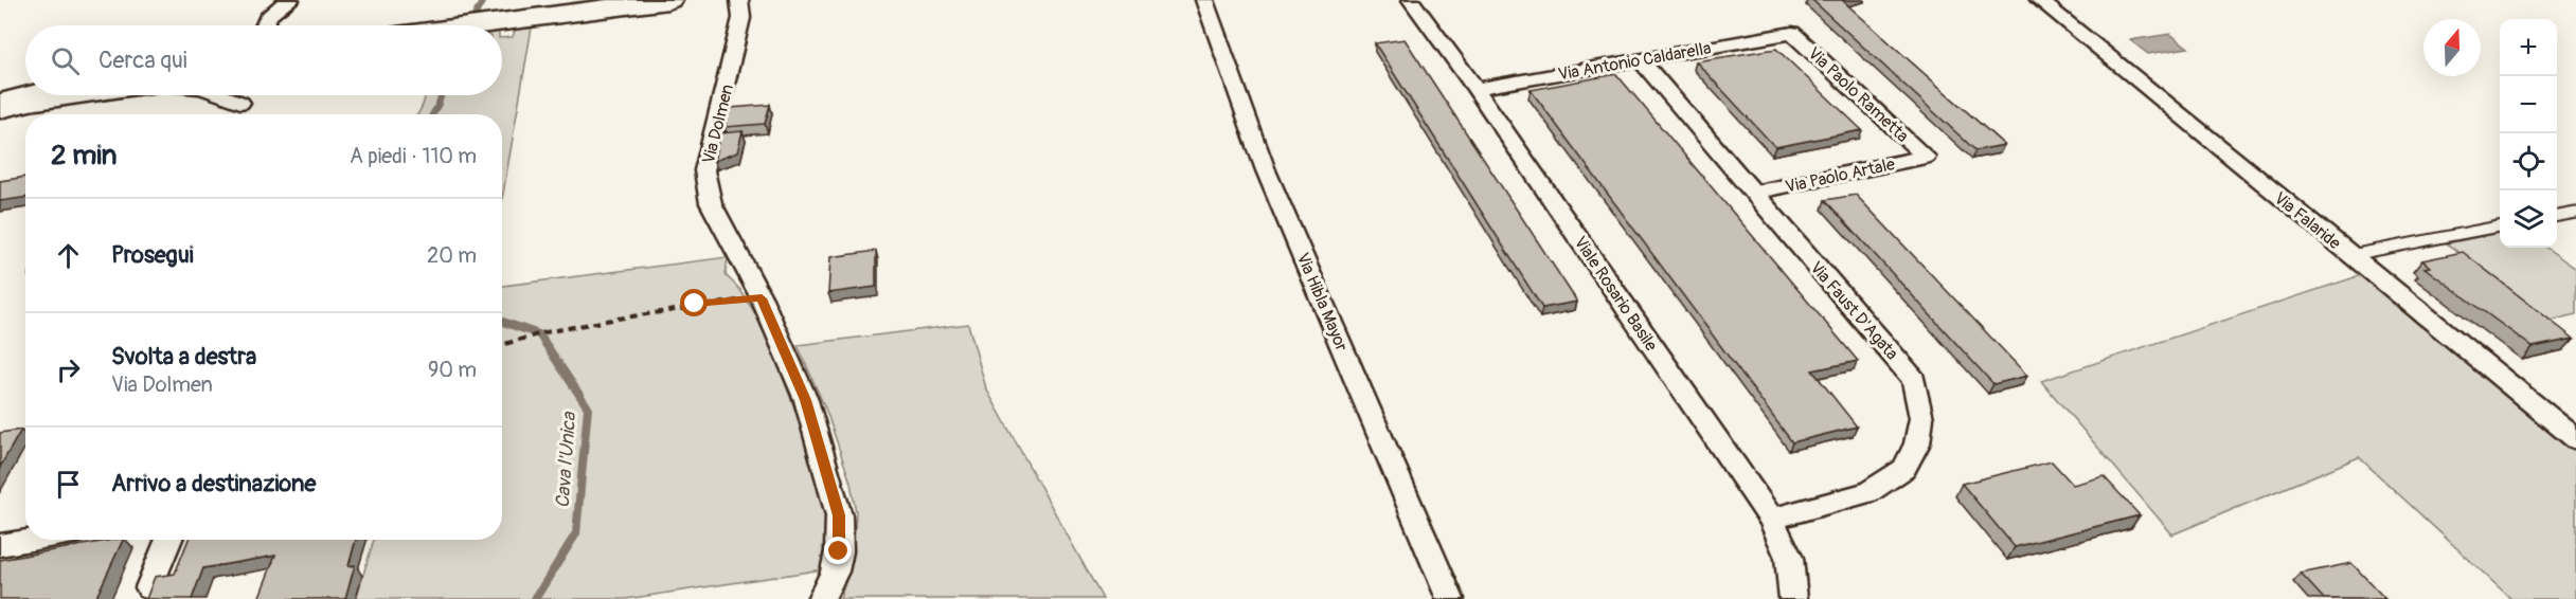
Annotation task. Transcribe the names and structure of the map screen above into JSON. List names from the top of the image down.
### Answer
{
  "streets": {
    "street": [
      "Via Antonio Caldarella",
      "Via Paolo Rametta",
      "Via Dolmen",
      "Via Paolo Artale",
      "Via Falaride",
      "Viale Rosario Basile",
      "Via Hibla Mayor",
      "Via Faust D'Agata"
    ]
  },
  "crossings": [
    ["Via Antonio Caldarella", "Via Paolo Rametta"],
    ["Via Antonio Caldarella", "Viale Rosario Basile"],
    ["Via Antonio Caldarella", "Via Faust D'Agata"],
    ["Via Paolo Rametta", "Via Paolo Artale"],
    ["Via Paolo Artale", "Via Faust D'Agata"],
    ["Viale Rosario Basile", "Via Faust D'Agata"]
  ],
  "water": ["Cava l'Unica"],
  "north": "top",
  "page": {
    "map_buttons": ["+", "−"],
    "search": "Cerca qui",
    "heading": ["2 min", "A piedi · 110 m"],
    "list": [
      ["Prosegui", "20 m"],
      ["Svolta a destra", "Via Dolmen", "90 m"],
      "Arrivo a destinazione"
    ]
  }
}
